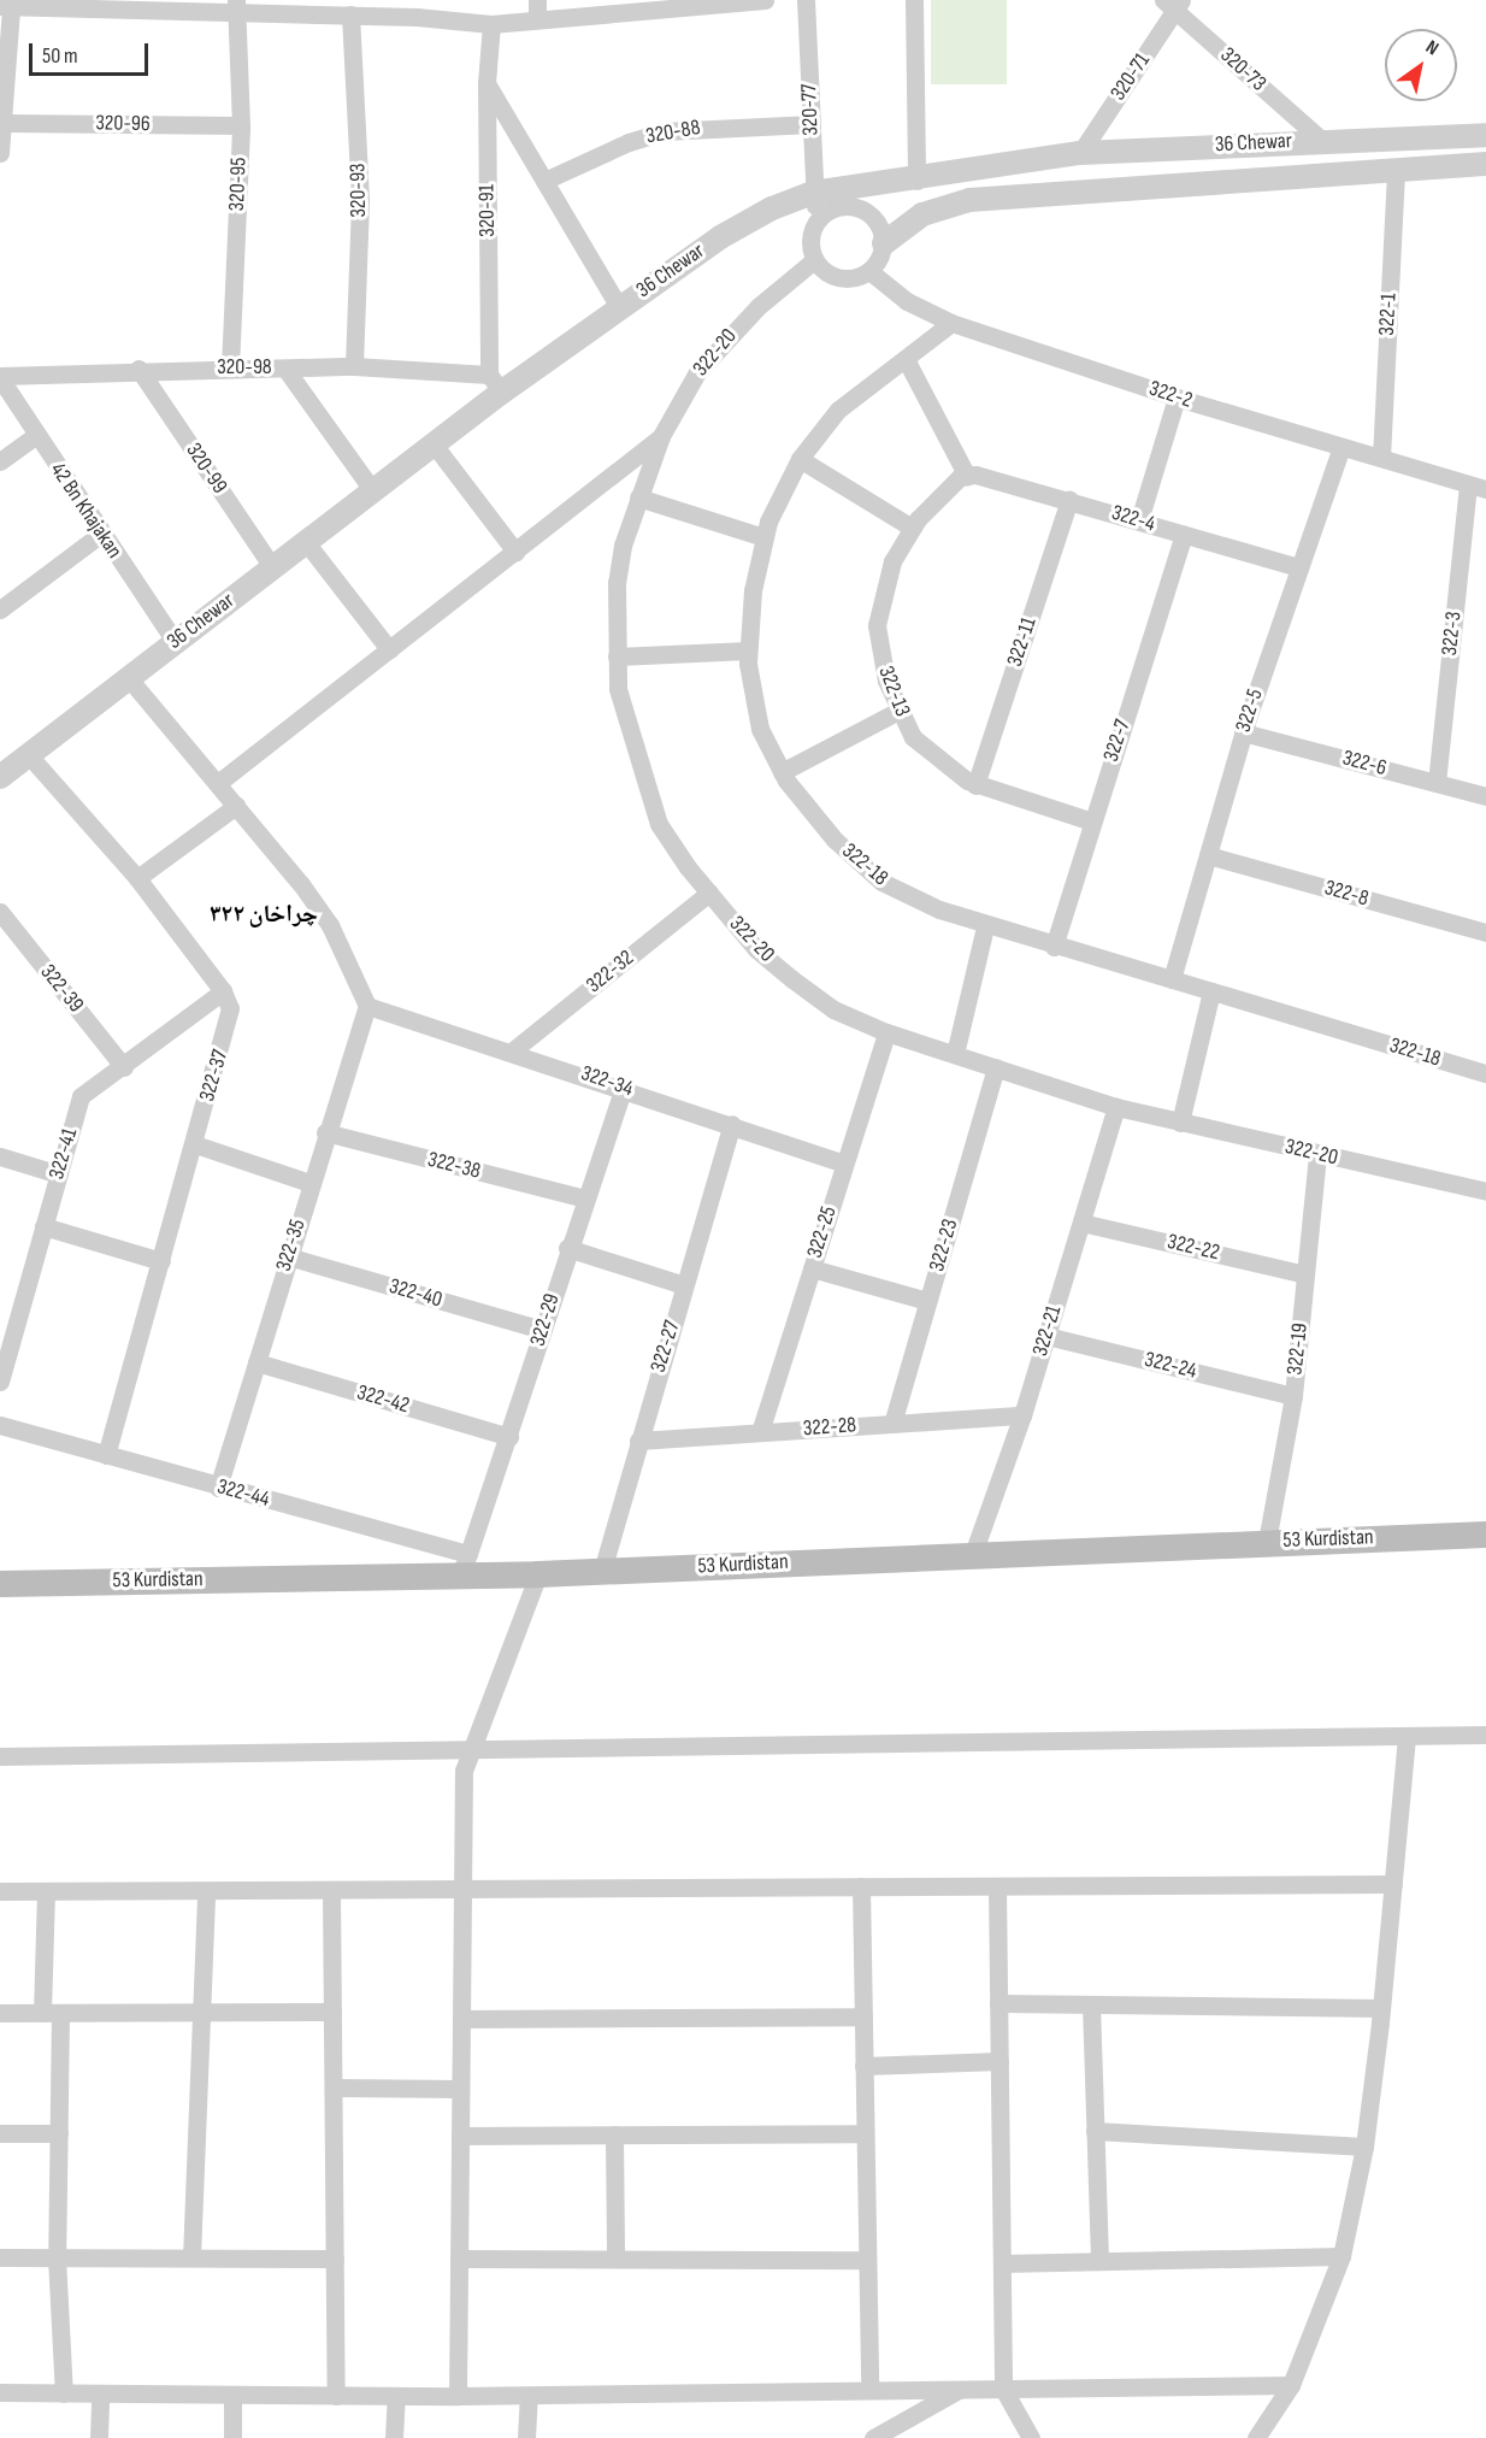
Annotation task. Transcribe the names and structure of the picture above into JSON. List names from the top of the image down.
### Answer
{
  "streets": {
    "main road": ["53 Kurdistan"],
    "street": [
      "320-73",
      "320-71",
      "320-77",
      "320-96",
      "320-88",
      "36 Chewar",
      "320-95",
      "320-93",
      "320-91",
      "322-1",
      "322-20",
      "320-98",
      "322-2",
      "320-99",
      "42 Bn Khajakan",
      "322-4",
      "322-3",
      "322-11",
      "322-13",
      "322-5",
      "322-7",
      "322-6",
      "322-18",
      "322-8",
      "322-32",
      "322-39",
      "322-37",
      "322-34",
      "322-41",
      "322-38",
      "322-25",
      "322-35",
      "322-23",
      "322-22",
      "322-40",
      "322-29",
      "322-21",
      "322-27",
      "322-19",
      "322-24",
      "322-42",
      "322-28",
      "322-44"
    ]
  },
  "crossings": [
    ["320-73", "320-71"],
    ["320-73", "36 Chewar"],
    ["320-71", "36 Chewar"],
    ["320-77", "320-88"],
    ["320-77", "36 Chewar"],
    ["320-77", "322-20"],
    ["320-77", "322-2"],
    ["320-96", "320-95"],
    ["36 Chewar", "320-91"],
    ["36 Chewar", "320-98"],
    ["36 Chewar", "320-99"],
    ["36 Chewar", "42 Bn Khajakan"],
    ["36 Chewar", "322-37"],
    ["320-95", "320-98"],
    ["320-93", "320-98"],
    ["320-91", "320-98"],
    ["322-1", "322-2"],
    ["322-20", "322-2"],
    ["322-20", "322-32"],
    ["322-20", "322-25"],
    ["322-20", "322-23"],
    ["322-20", "322-21"],
    ["322-20", "322-19"],
    ["320-98", "320-99"],
    ["320-98", "42 Bn Khajakan"],
    ["322-2", "322-3"],
    ["322-2", "322-5"],
    ["322-2", "322-18"],
    ["322-4", "322-11"],
    ["322-4", "322-13"],
    ["322-4", "322-5"],
    ["322-4", "322-7"],
    ["322-3", "322-6"],
    ["322-11", "322-13"],
    ["322-13", "322-7"],
    ["322-5", "322-6"],
    ["322-5", "322-18"],
    ["322-5", "322-8"],
    ["322-7", "322-18"],
    ["322-32", "322-34"],
    ["322-39", "322-41"],
    ["322-37", "322-41"],
    ["322-37", "322-44"],
    ["322-34", "322-25"],
    ["322-34", "322-35"],
    ["322-34", "322-29"],
    ["322-34", "322-27"],
    ["322-38", "322-35"],
    ["322-38", "322-29"],
    ["322-25", "322-28"],
    ["322-35", "322-40"],
    ["322-35", "322-42"],
    ["322-35", "322-44"],
    ["322-23", "322-28"],
    ["322-22", "322-21"],
    ["322-22", "322-19"],
    ["322-40", "322-29"],
    ["322-29", "322-42"],
    ["322-29", "322-44"],
    ["322-29", "53 Kurdistan"],
    ["322-21", "322-24"],
    ["322-21", "322-28"],
    ["322-21", "53 Kurdistan"],
    ["322-27", "322-28"],
    ["322-27", "53 Kurdistan"],
    ["322-19", "322-24"],
    ["322-19", "53 Kurdistan"],
    ["322-44", "53 Kurdistan"]
  ],
  "districts": ["چراخان ٣٢٢"],
  "scale_bar": "50 m",
  "north": "top right"
}
